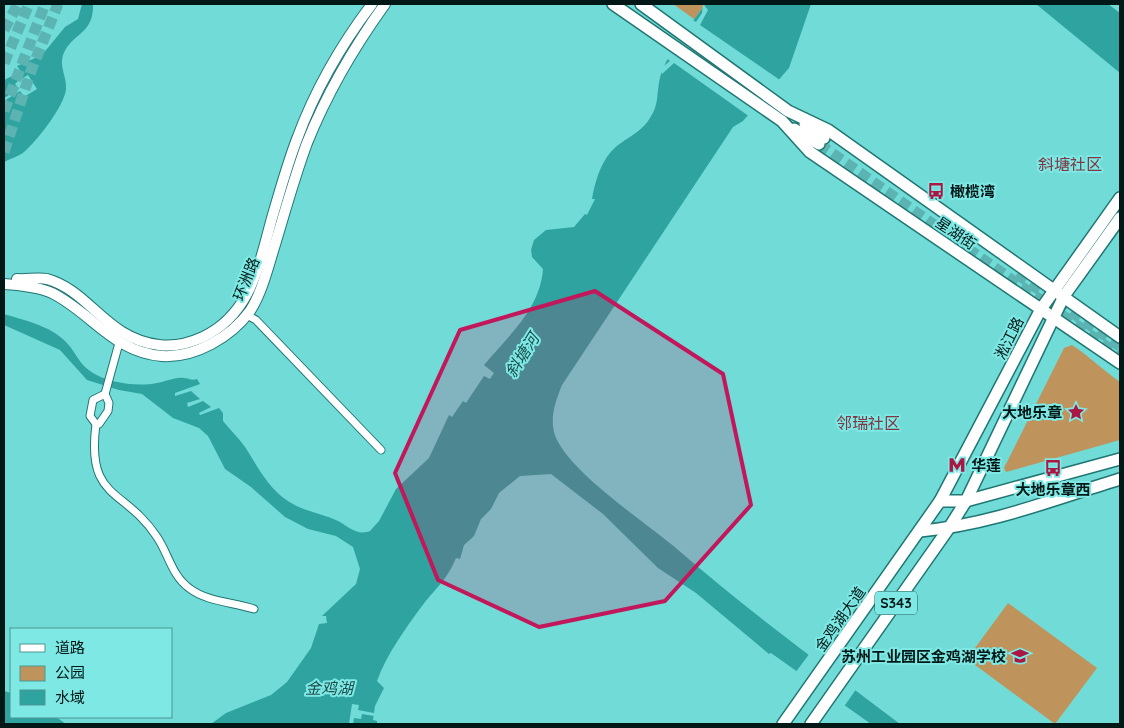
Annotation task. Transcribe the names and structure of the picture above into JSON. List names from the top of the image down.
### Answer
{
  "streets": {
    "main road": [
      "星湖街",
      "淞江路",
      "S343",
      "金鸡湖大道"
    ],
    "street": ["环洲路"]
  },
  "crossings": [
    ["星湖街", "淞江路"],
    ["淞江路", "S343"],
    ["淞江路", "金鸡湖大道"]
  ],
  "districts": ["斜塘社区", "邻瑞社区"],
  "water": ["斜塘河", "金鸡湖"],
  "places": {
    "bus stop": ["橄榄湾", "大地乐章西"],
    "place": ["大地乐章"],
    "metro station": ["华莲"],
    "school or university": ["苏州工业园区金鸡湖学校"]
  },
  "legend": ["道路", "公园", "水域"]
}
